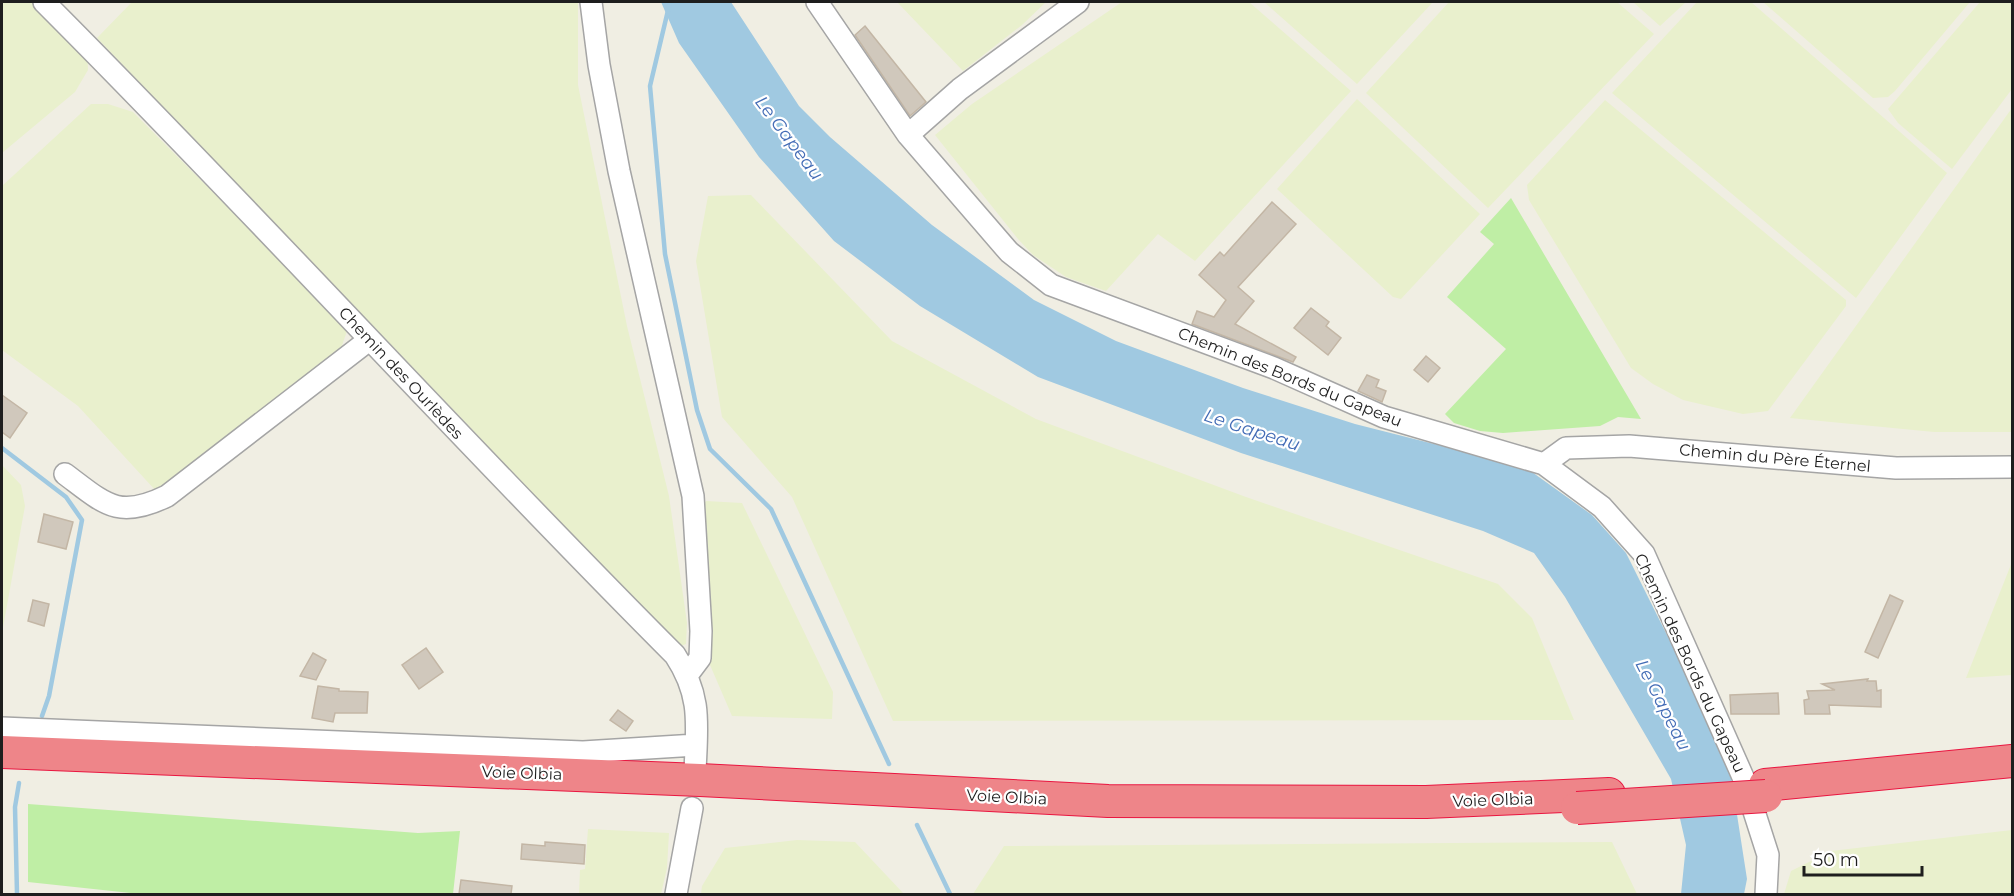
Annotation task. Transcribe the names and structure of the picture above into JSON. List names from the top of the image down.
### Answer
{
  "streets": {
    "highway": ["Voie Olbia"],
    "street": ["Chemin des Ourlèdes", "Chemin des Bords du Gapeau", "Chemin du Père Éternel"]
  },
  "crossings": [
    ["Chemin des Bords du Gapeau", "Chemin du Père Éternel"]
  ],
  "water": ["Le Gapeau"],
  "scale_bar": "50 m"
}
